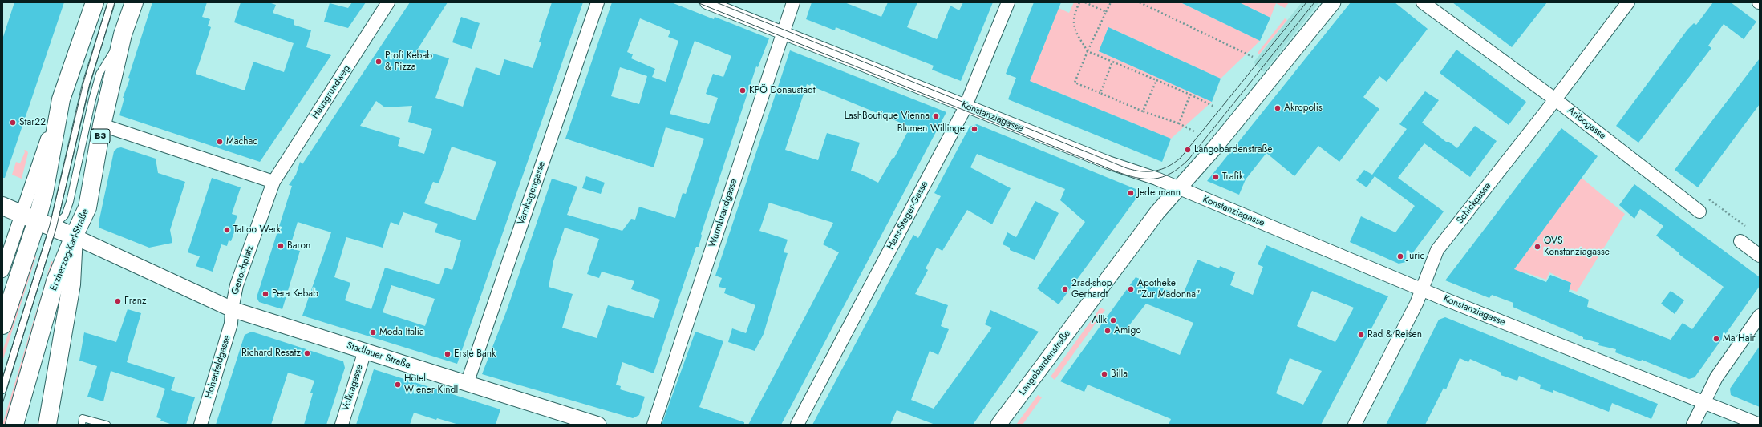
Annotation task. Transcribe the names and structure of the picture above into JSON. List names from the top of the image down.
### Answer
{
  "streets": {
    "main road": ["B3", "Erzherzog-Karl-Straße"],
    "street": [
      "Hausgrundweg",
      "Konstanziagasse",
      "Aribogasse",
      "Varnhagengasse",
      "Schickgasse",
      "Wurmbrandgasse",
      "Hans-Steger-Gasse",
      "Genochplatz",
      "Stadlauer Straße",
      "Langobardenstraße",
      "Hohenfeldgasse",
      "Volkragasse"
    ]
  },
  "crossings": [
    ["Hausgrundweg", "Genochplatz"],
    ["Konstanziagasse", "Schickgasse"],
    ["Konstanziagasse", "Wurmbrandgasse"],
    ["Konstanziagasse", "Hans-Steger-Gasse"],
    ["Konstanziagasse", "Langobardenstraße"],
    ["Aribogasse", "Schickgasse"],
    ["Varnhagengasse", "Stadlauer Straße"],
    ["Erzherzog-Karl-Straße", "Genochplatz"],
    ["Genochplatz", "Stadlauer Straße"],
    ["Genochplatz", "Hohenfeldgasse"],
    ["Stadlauer Straße", "Hohenfeldgasse"],
    ["Stadlauer Straße", "Volkragasse"]
  ],
  "places": [
    "Profi Kebab & Pizza",
    "KPÖ Donaustadt",
    "Akropolis",
    "LashBoutique Vienna",
    "Star22",
    "Blumen Willinger",
    "Machac",
    "Langobardenstraße",
    "Trafik",
    "Jedermann",
    "Tattoo Werk",
    "Baron",
    "OVS Konstanziagasse",
    "Juric",
    "2rad-shop Gerhardt",
    "Apotheke \"Zur Madonna\"",
    "Pera Kebab",
    "Franz",
    "Allk",
    "Amigo",
    "Moda Italia",
    "Rad & Reisen",
    "Ma Hair",
    "Richard Resatz",
    "Erste Bank",
    "Billa",
    "Hotel Wiener Kindl"
  ]
}
